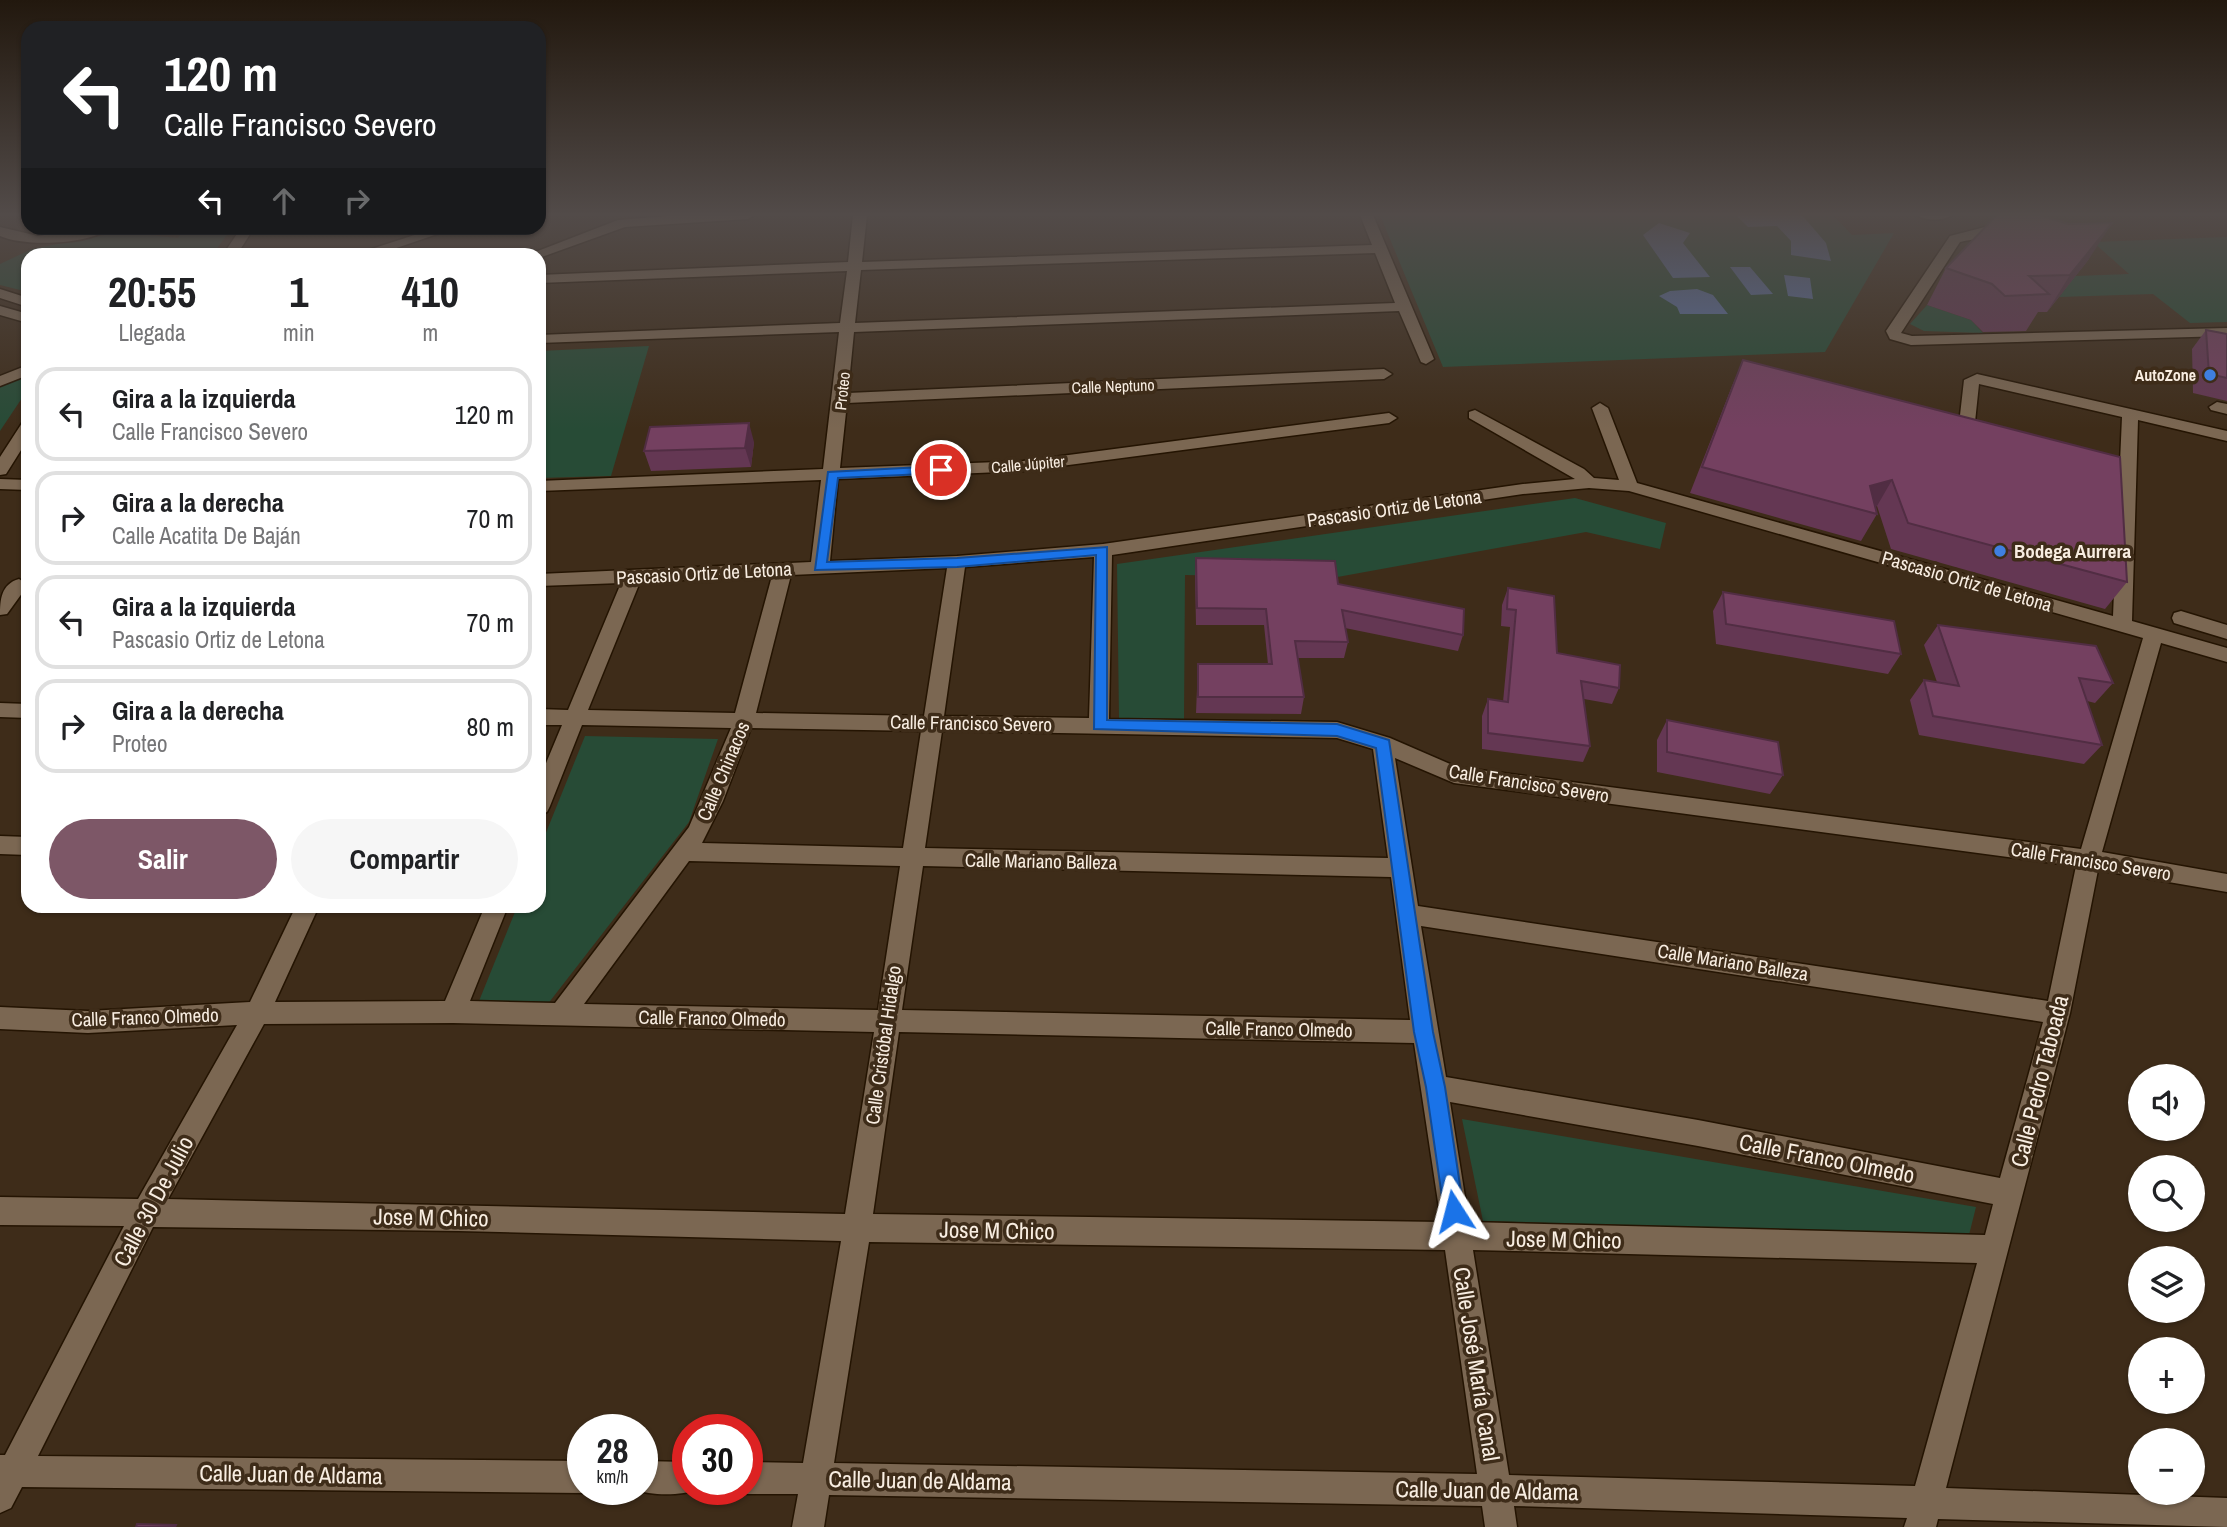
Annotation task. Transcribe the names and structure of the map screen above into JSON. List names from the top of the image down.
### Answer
{
  "streets": {
    "street": [
      "Calle Neptuno",
      "Proteo",
      "Calle Júpiter",
      "Pascasio Ortiz de Letona",
      "Calle Francisco Severo",
      "Calle Chinacos",
      "Calle Mariano Balleza",
      "Calle Franco Olmedo",
      "Calle Cristóbal Hidalgo",
      "Calle Pedro Taboada",
      "Calle 30 De Julio",
      "Jose M Chico",
      "Calle José María Canal",
      "Calle Juan de Aldama"
    ]
  },
  "crossings": [
    ["Calle Neptuno", "Proteo"],
    ["Proteo", "Calle Júpiter"],
    ["Proteo", "Pascasio Ortiz de Letona"],
    ["Pascasio Ortiz de Letona", "Calle Chinacos"],
    ["Pascasio Ortiz de Letona", "Calle Cristóbal Hidalgo"],
    ["Pascasio Ortiz de Letona", "Calle Pedro Taboada"],
    ["Calle Francisco Severo", "Calle Chinacos"],
    ["Calle Francisco Severo", "Calle Cristóbal Hidalgo"],
    ["Calle Francisco Severo", "Calle Pedro Taboada"],
    ["Calle Francisco Severo", "Calle José María Canal"],
    ["Calle Chinacos", "Calle Mariano Balleza"],
    ["Calle Chinacos", "Calle Franco Olmedo"],
    ["Calle Mariano Balleza", "Calle Cristóbal Hidalgo"],
    ["Calle Mariano Balleza", "Calle Pedro Taboada"],
    ["Calle Mariano Balleza", "Calle José María Canal"],
    ["Calle Franco Olmedo", "Calle Cristóbal Hidalgo"],
    ["Calle Franco Olmedo", "Calle Pedro Taboada"],
    ["Calle Franco Olmedo", "Calle 30 De Julio"],
    ["Calle Franco Olmedo", "Calle José María Canal"],
    ["Calle Cristóbal Hidalgo", "Jose M Chico"],
    ["Calle Cristóbal Hidalgo", "Calle Juan de Aldama"],
    ["Calle Pedro Taboada", "Jose M Chico"],
    ["Calle Pedro Taboada", "Calle Juan de Aldama"],
    ["Calle 30 De Julio", "Jose M Chico"],
    ["Calle 30 De Julio", "Calle Juan de Aldama"],
    ["Jose M Chico", "Calle José María Canal"],
    ["Calle José María Canal", "Calle Juan de Aldama"]
  ],
  "places": ["AutoZone", "Bodega Aurrera"],
  "page": {
    "turn": ["120 m", "Calle Francisco Severo"],
    "eta": [
      "20:55",
      "Llegada",
      "1",
      "min",
      "410",
      "m"
    ],
    "list": [
      {
        "name": "Gira a la izquierda",
        "note": "Calle Francisco Severo",
        "value": "120 m"
      },
      {
        "name": "Gira a la derecha",
        "note": "Calle Acatita De Baján",
        "value": "70 m"
      },
      {
        "name": "Gira a la izquierda",
        "note": "Pascasio Ortiz de Letona",
        "value": "70 m"
      },
      {
        "name": "Gira a la derecha",
        "note": "Proteo",
        "value": "80 m"
      }
    ],
    "buttons": ["Salir", "Compartir"],
    "map_buttons": ["+", "−"],
    "speed": "28 km/h",
    "limit": "30"
  }
}
